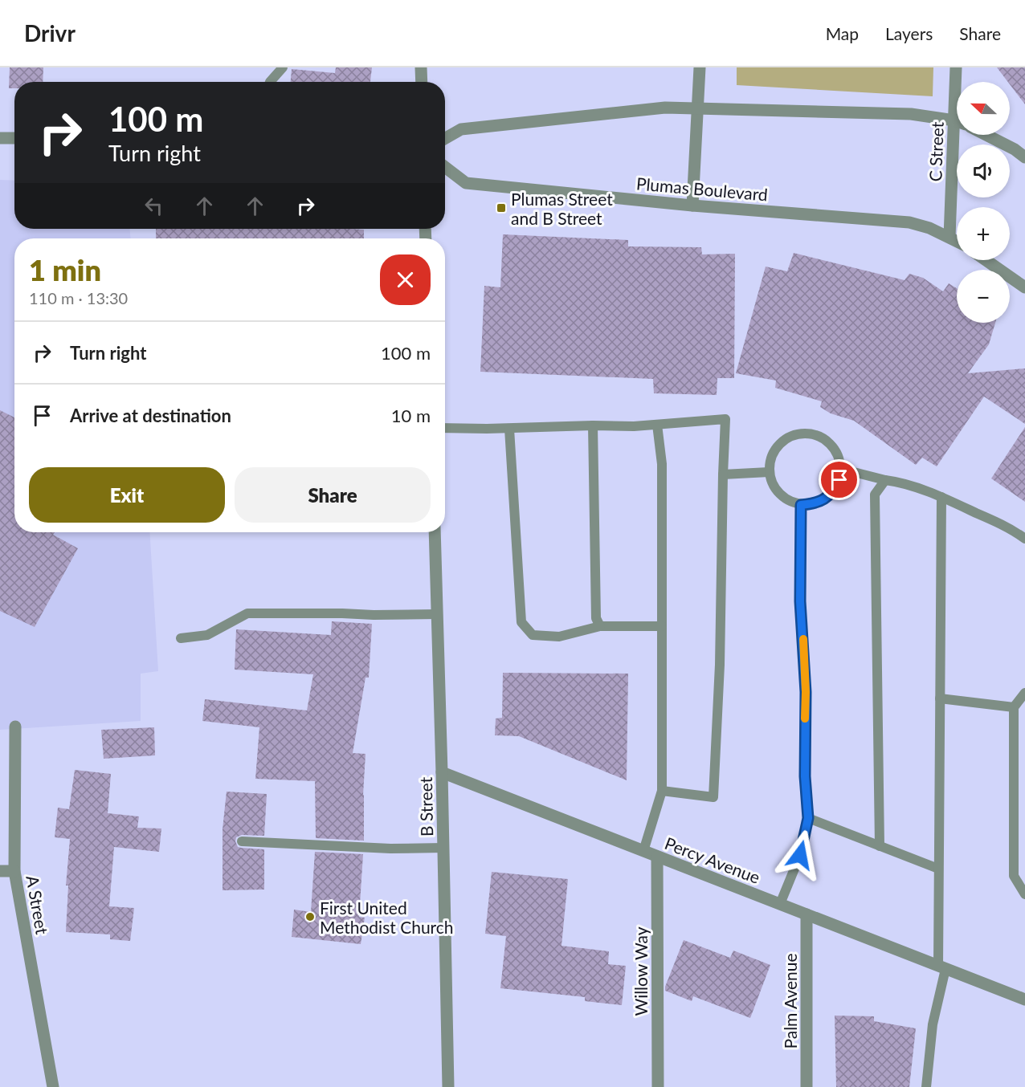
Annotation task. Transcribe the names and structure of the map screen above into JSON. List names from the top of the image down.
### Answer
{
  "streets": {
    "street": [
      "C Street",
      "Plumas Boulevard",
      "B Street",
      "Percy Avenue",
      "A Street",
      "Willow Way",
      "Palm Avenue"
    ]
  },
  "crossings": [
    ["C Street", "Plumas Boulevard"],
    ["B Street", "Percy Avenue"],
    ["Percy Avenue", "Willow Way"],
    ["Percy Avenue", "Palm Avenue"]
  ],
  "places": {
    "transit": ["Plumas Street and B Street"],
    "other": ["First United Methodist Church"]
  },
  "north": "left",
  "page": {
    "header": "Drivr",
    "nav": ["Map", "Layers", "Share"],
    "map_buttons": ["+", "−"],
    "turn": ["100 m", "Turn right"],
    "heading": ["1 min", "110 m · 13:30"],
    "list": [
      {
        "name": "Turn right",
        "value": "100 m"
      },
      {
        "name": "Arrive at destination",
        "value": "10 m"
      }
    ],
    "buttons": ["Exit", "Share"]
  }
}
